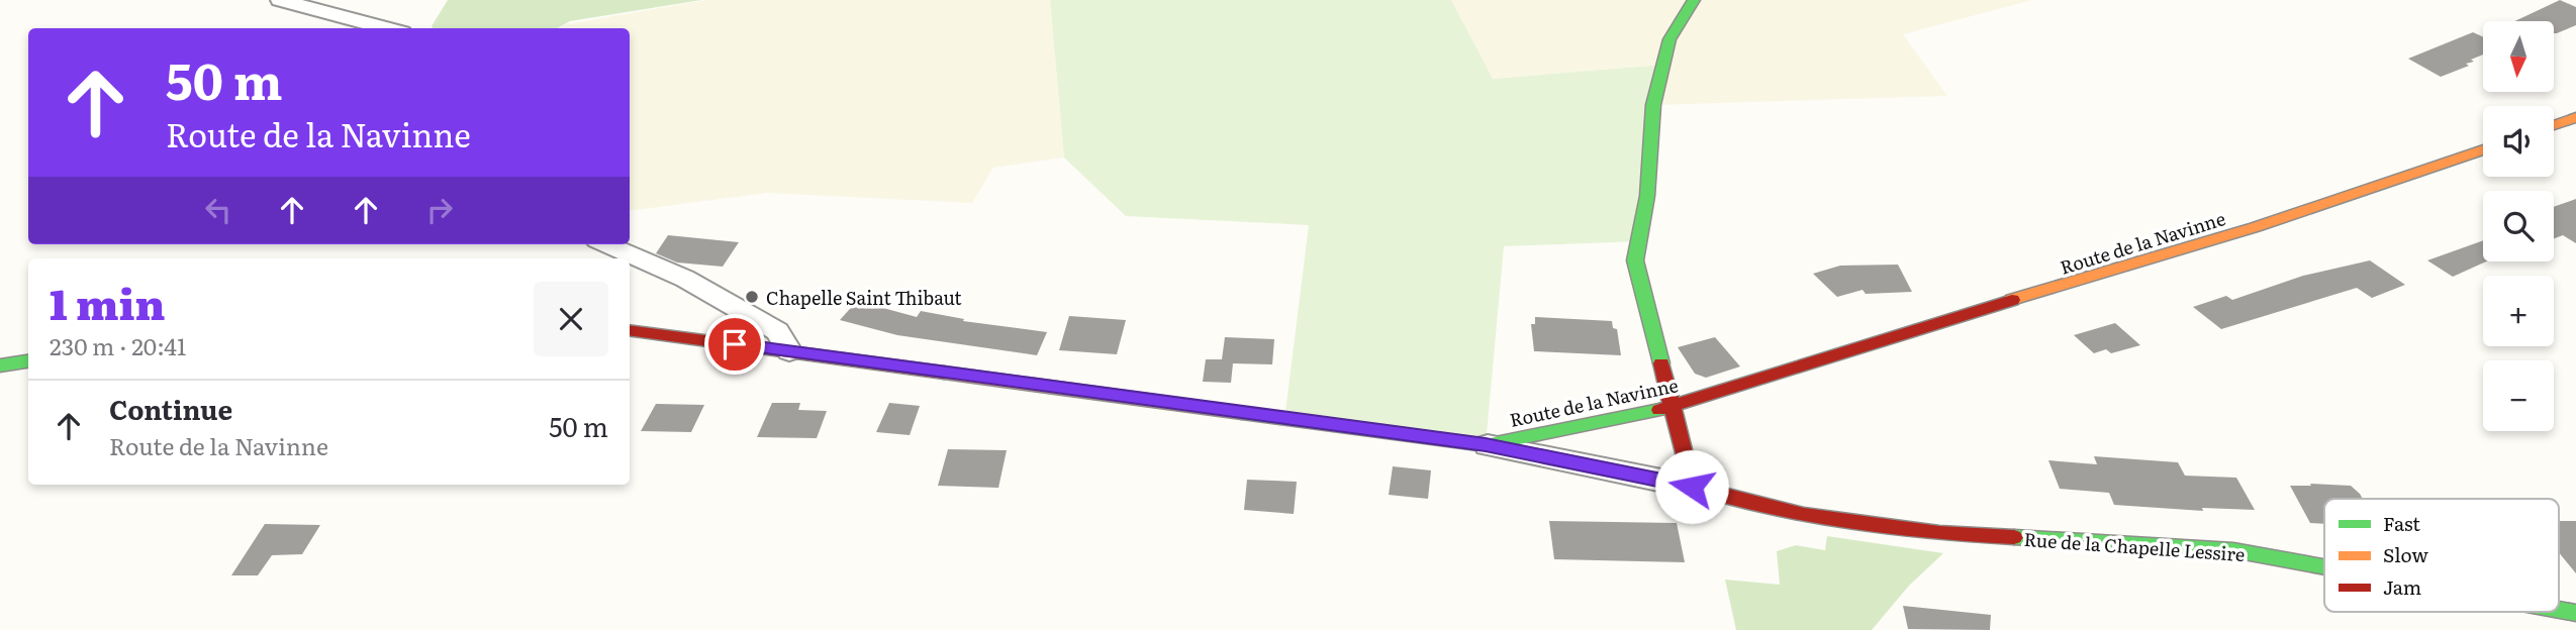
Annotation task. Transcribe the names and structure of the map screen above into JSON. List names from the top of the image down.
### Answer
{
  "streets": {
    "street": ["Route de la Navinne", "Rue de la Chapelle Lessire"]
  },
  "crossings": [
    ["Route de la Navinne", "Rue de la Chapelle Lessire"]
  ],
  "places": ["Chapelle Saint Thibaut"],
  "legend": ["Fast", "Slow", "Jam"],
  "north": "bottom",
  "page": {
    "map_buttons": ["+", "−"],
    "turn": ["50 m", "Route de la Navinne"],
    "heading": ["1 min", "230 m · 20:41"],
    "list": [
      {
        "name": "Continue",
        "note": "Route de la Navinne",
        "value": "50 m"
      }
    ]
  }
}
